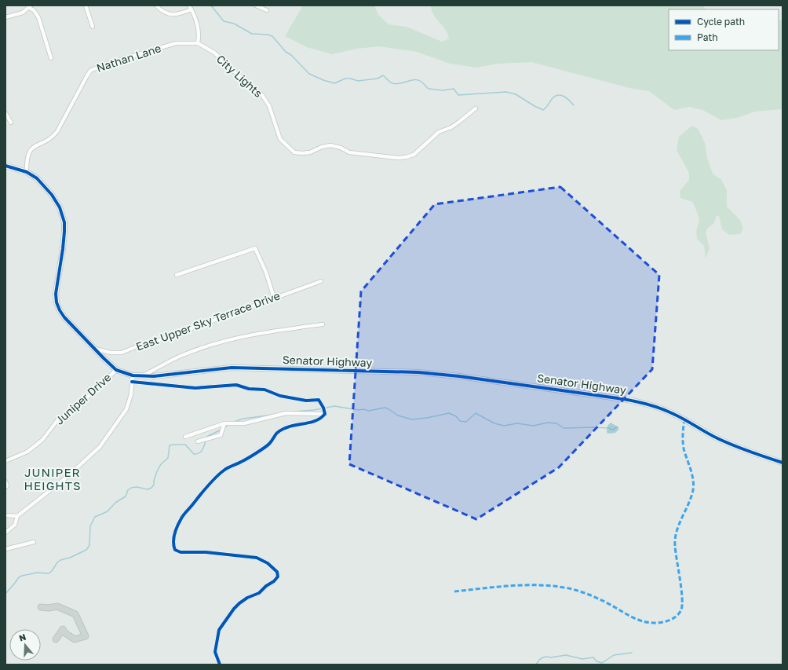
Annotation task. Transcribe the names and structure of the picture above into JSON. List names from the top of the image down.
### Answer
{
  "streets": {
    "street": [
      "Nathan Lane",
      "City Lights",
      "East Upper Sky Terrace Drive",
      "Senator Highway",
      "Juniper Drive"
    ]
  },
  "crossings": [
    ["Nathan Lane", "City Lights"],
    ["Nathan Lane", "Senator Highway"],
    ["East Upper Sky Terrace Drive", "Senator Highway"],
    ["Senator Highway", "Juniper Drive"]
  ],
  "districts": ["JUNIPER HEIGHTS"],
  "legend": ["Cycle path", "Path"],
  "north": "top"
}
